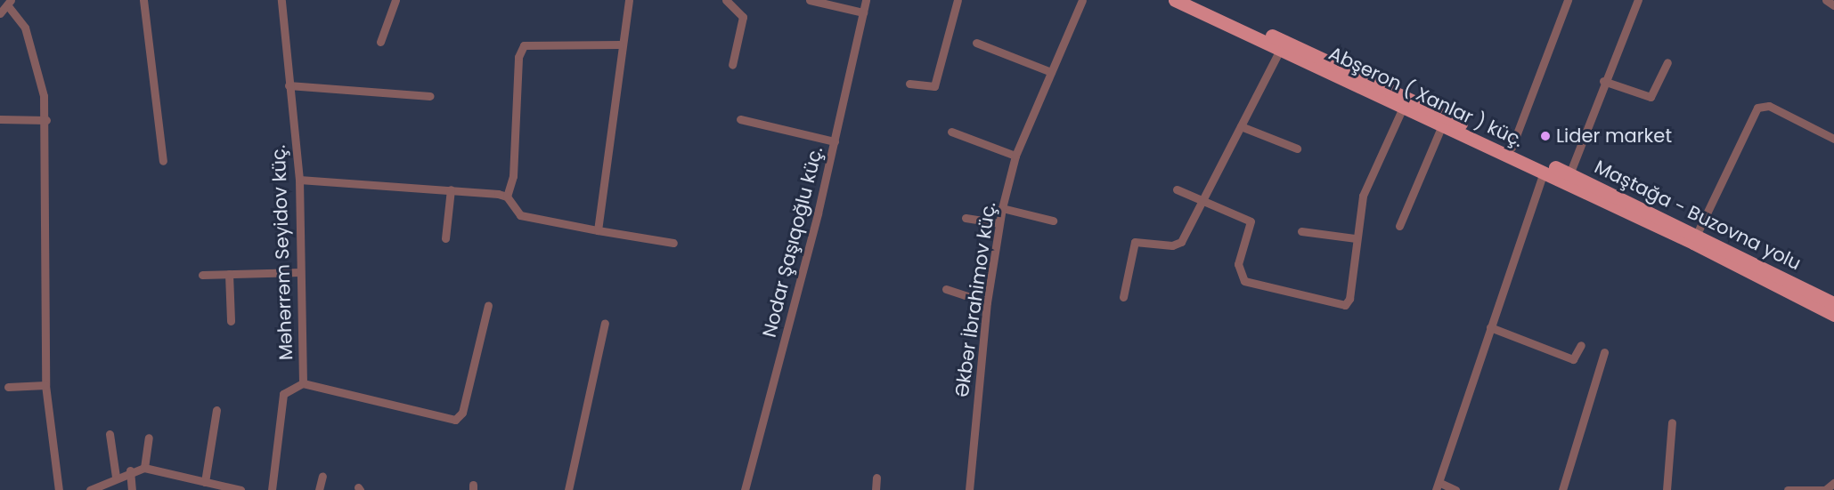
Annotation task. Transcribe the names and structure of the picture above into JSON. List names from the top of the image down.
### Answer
{
  "streets": {
    "main road": ["Abşeron ( Xanlar ) küç.", "Maştağa - Buzovna yolu"],
    "street": ["Nodar Şaşıqoğlu küç.", "Məhərrəm Seyidov küç.", "Əkbər İbrahimov küç."]
  },
  "places": ["Lider market"]
}
